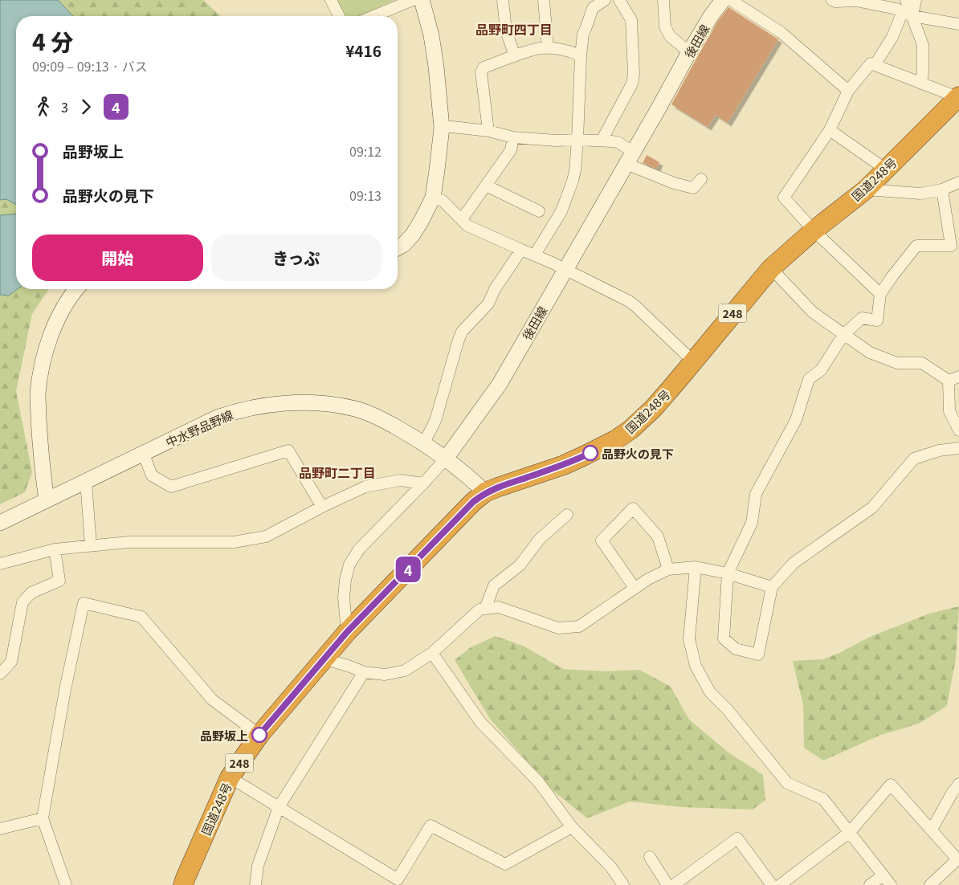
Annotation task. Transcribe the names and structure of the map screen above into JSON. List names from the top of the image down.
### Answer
{
  "streets": {
    "highway": ["国道248号", "248"],
    "street": ["後田線", "中水野品野線"]
  },
  "crossings": [
    ["後田線", "国道248号"],
    ["後田線", "中水野品野線"],
    ["国道248号", "中水野品野線"]
  ],
  "districts": ["品野町四丁目", "品野町二丁目"],
  "places": ["品野火の見下", "品野坂上"],
  "lines": ["bus line 4"],
  "page": {
    "on_map": "4",
    "heading": ["4 分", "09:09 – 09:13 · バス", "¥416"],
    "legs": ["3", "4"],
    "list": [
      {
        "name": "品野坂上",
        "value": "09:12"
      },
      {
        "name": "品野火の見下",
        "value": "09:13"
      }
    ],
    "buttons": ["開始", "きっぷ"]
  }
}
